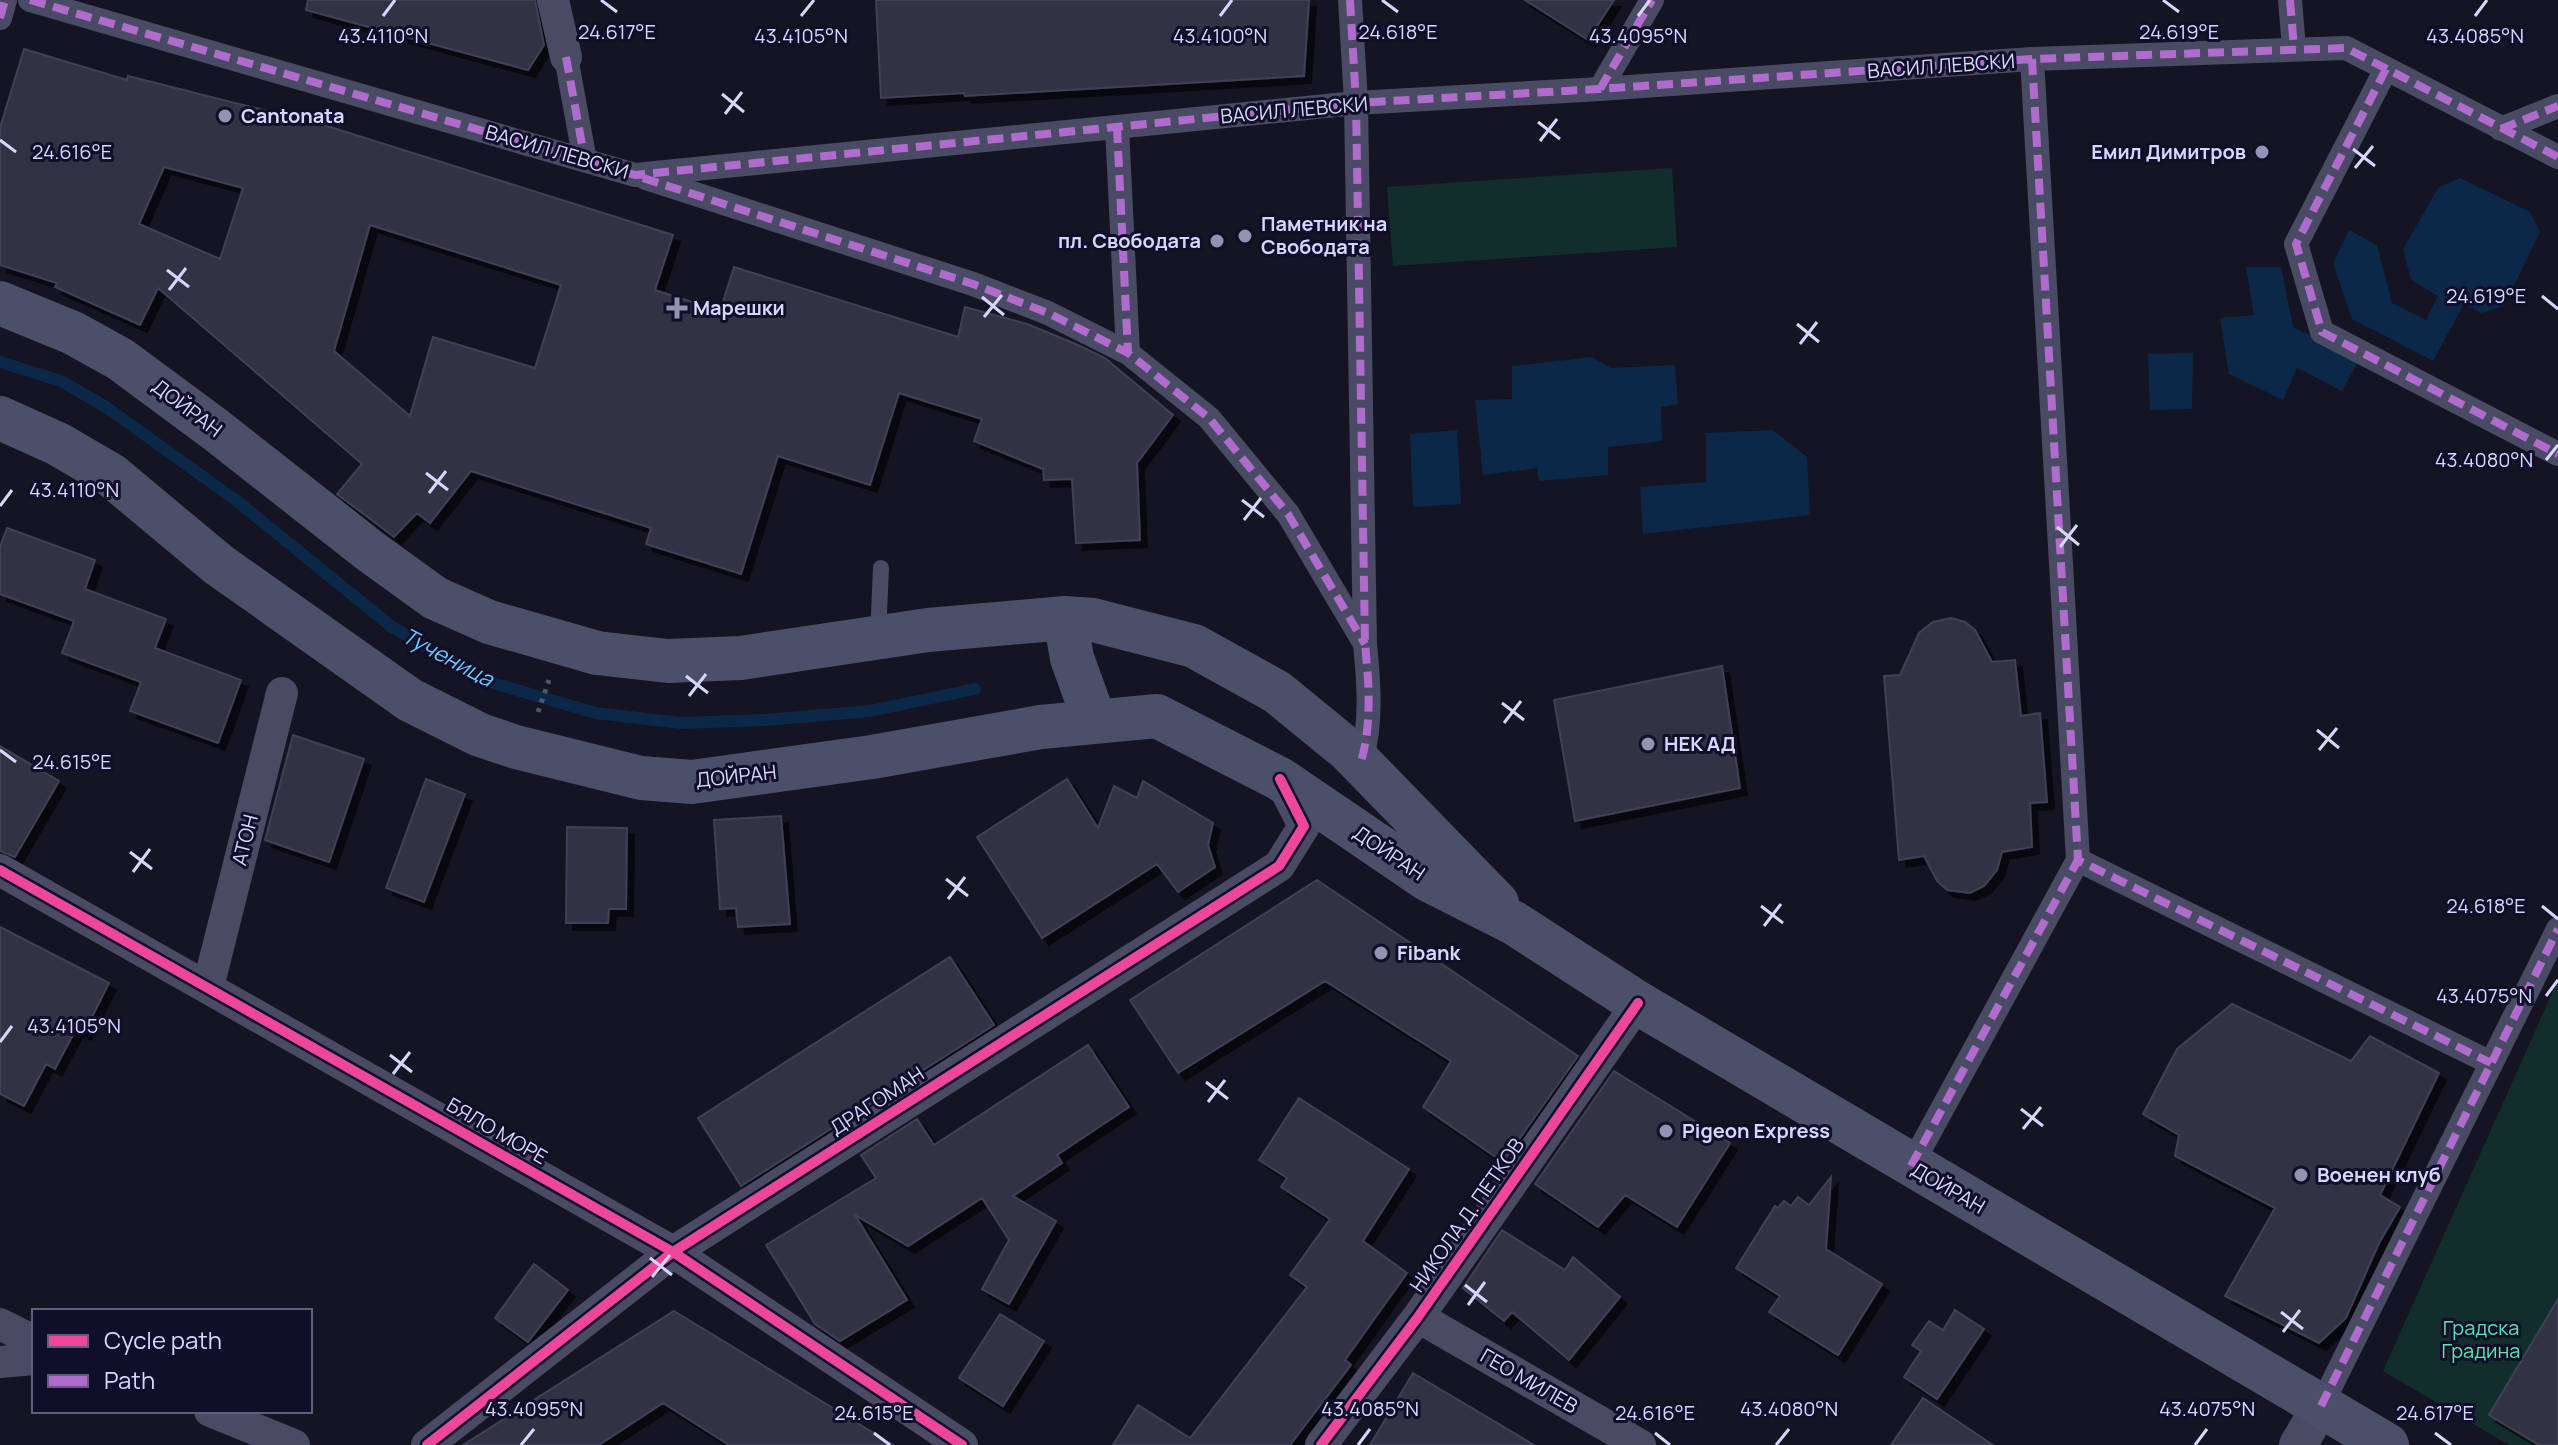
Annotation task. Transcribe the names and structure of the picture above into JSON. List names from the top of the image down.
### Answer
{
  "streets": {
    "main road": ["ДОЙРАН"],
    "street": [
      "ВАСИЛ ЛЕВСКИ",
      "АТОН",
      "ДРАГОМАН",
      "БЯЛО МОРЕ",
      "НИКОЛА Д. ПЕТКОВ",
      "ГЕО МИЛЕВ"
    ]
  },
  "crossings": [
    ["ДОЙРАН", "ДРАГОМАН"],
    ["ДОЙРАН", "НИКОЛА Д. ПЕТКОВ"],
    ["АТОН", "БЯЛО МОРЕ"],
    ["ДРАГОМАН", "БЯЛО МОРЕ"],
    ["НИКОЛА Д. ПЕТКОВ", "ГЕО МИЛЕВ"]
  ],
  "water": ["Тученица"],
  "parks": ["Градска Градина"],
  "places": {
    "other": [
      "Cantonata",
      "Емил Димитров",
      "Паметник на Свободата",
      "пл. Свободата",
      "НЕК АД",
      "Fibank",
      "Pigeon Express",
      "Военен клуб"
    ],
    "health": ["Марешки"]
  },
  "legend": ["Cycle path", "Path"],
  "coordinates": [
    "24.618°E",
    "24.619°E",
    "24.617°E",
    "43.4110°N",
    "43.4105°N",
    "43.4100°N",
    "43.4095°N",
    "43.4085°N",
    "24.616°E",
    "43.4080°N",
    "24.615°E",
    "43.4075°N"
  ]
}
